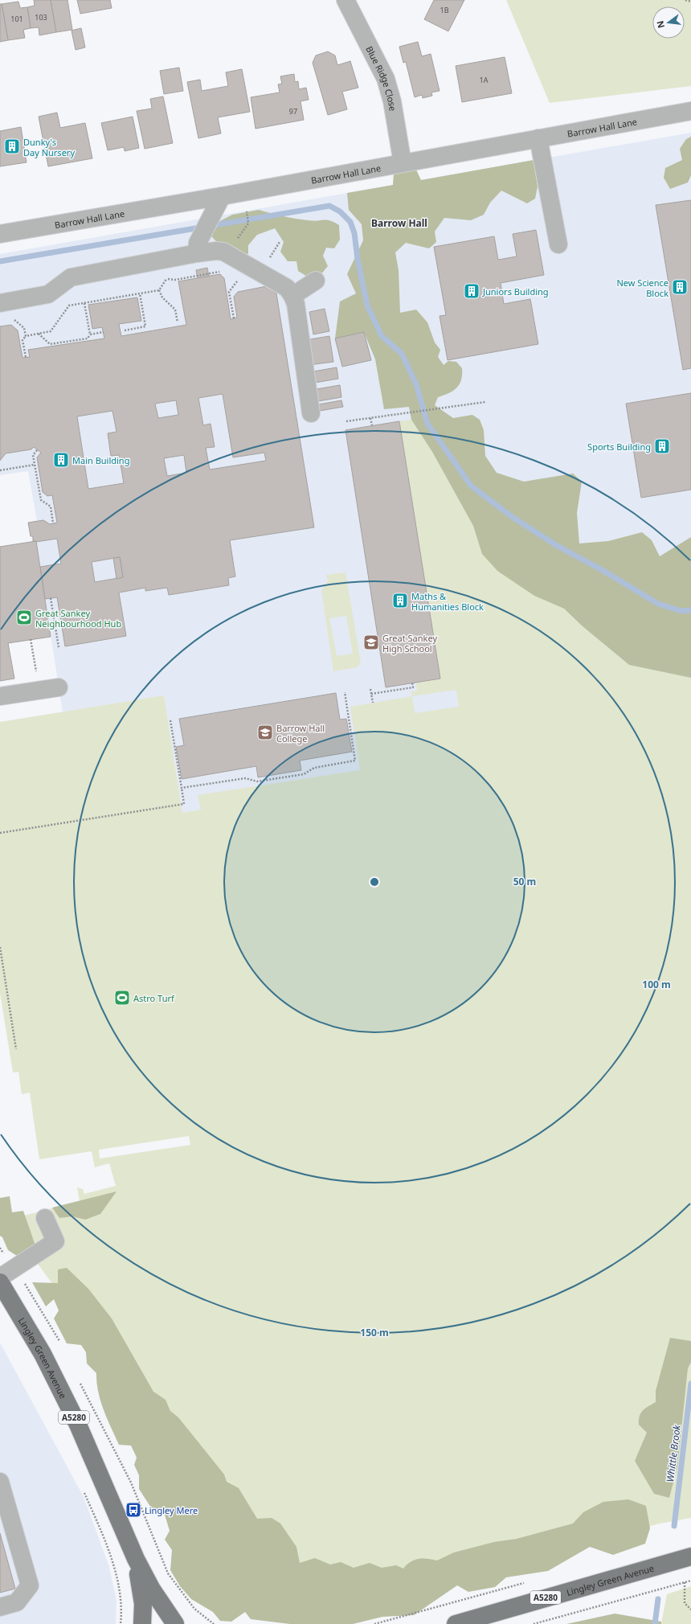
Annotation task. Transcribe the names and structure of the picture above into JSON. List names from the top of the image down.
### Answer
{
  "streets": {
    "main road": ["Lingley Green Avenue", "A5280"],
    "street": ["Blue Ridge Close", "Barrow Hall Lane"]
  },
  "crossings": [
    ["Blue Ridge Close", "Barrow Hall Lane"]
  ],
  "districts": ["Barrow Hall"],
  "water": ["Whittle Brook"],
  "places": {
    "building": [
      "Dunky's Day Nursery",
      "New Science Block",
      "Juniors Building",
      "Sports Building",
      "Main Building",
      "Maths & Humanities Block"
    ],
    "sports": ["Great Sankey Neighbourhood Hub", "Astro Turf"],
    "school or university": ["Great Sankey High School", "Barrow Hall College"],
    "bus stop": ["Lingley Mere"]
  },
  "house_numbers": [
    "1B",
    "103",
    "101",
    "1A",
    "97"
  ],
  "north": "left",
  "rings": ["50 m", "100 m", "150 m"]
}
